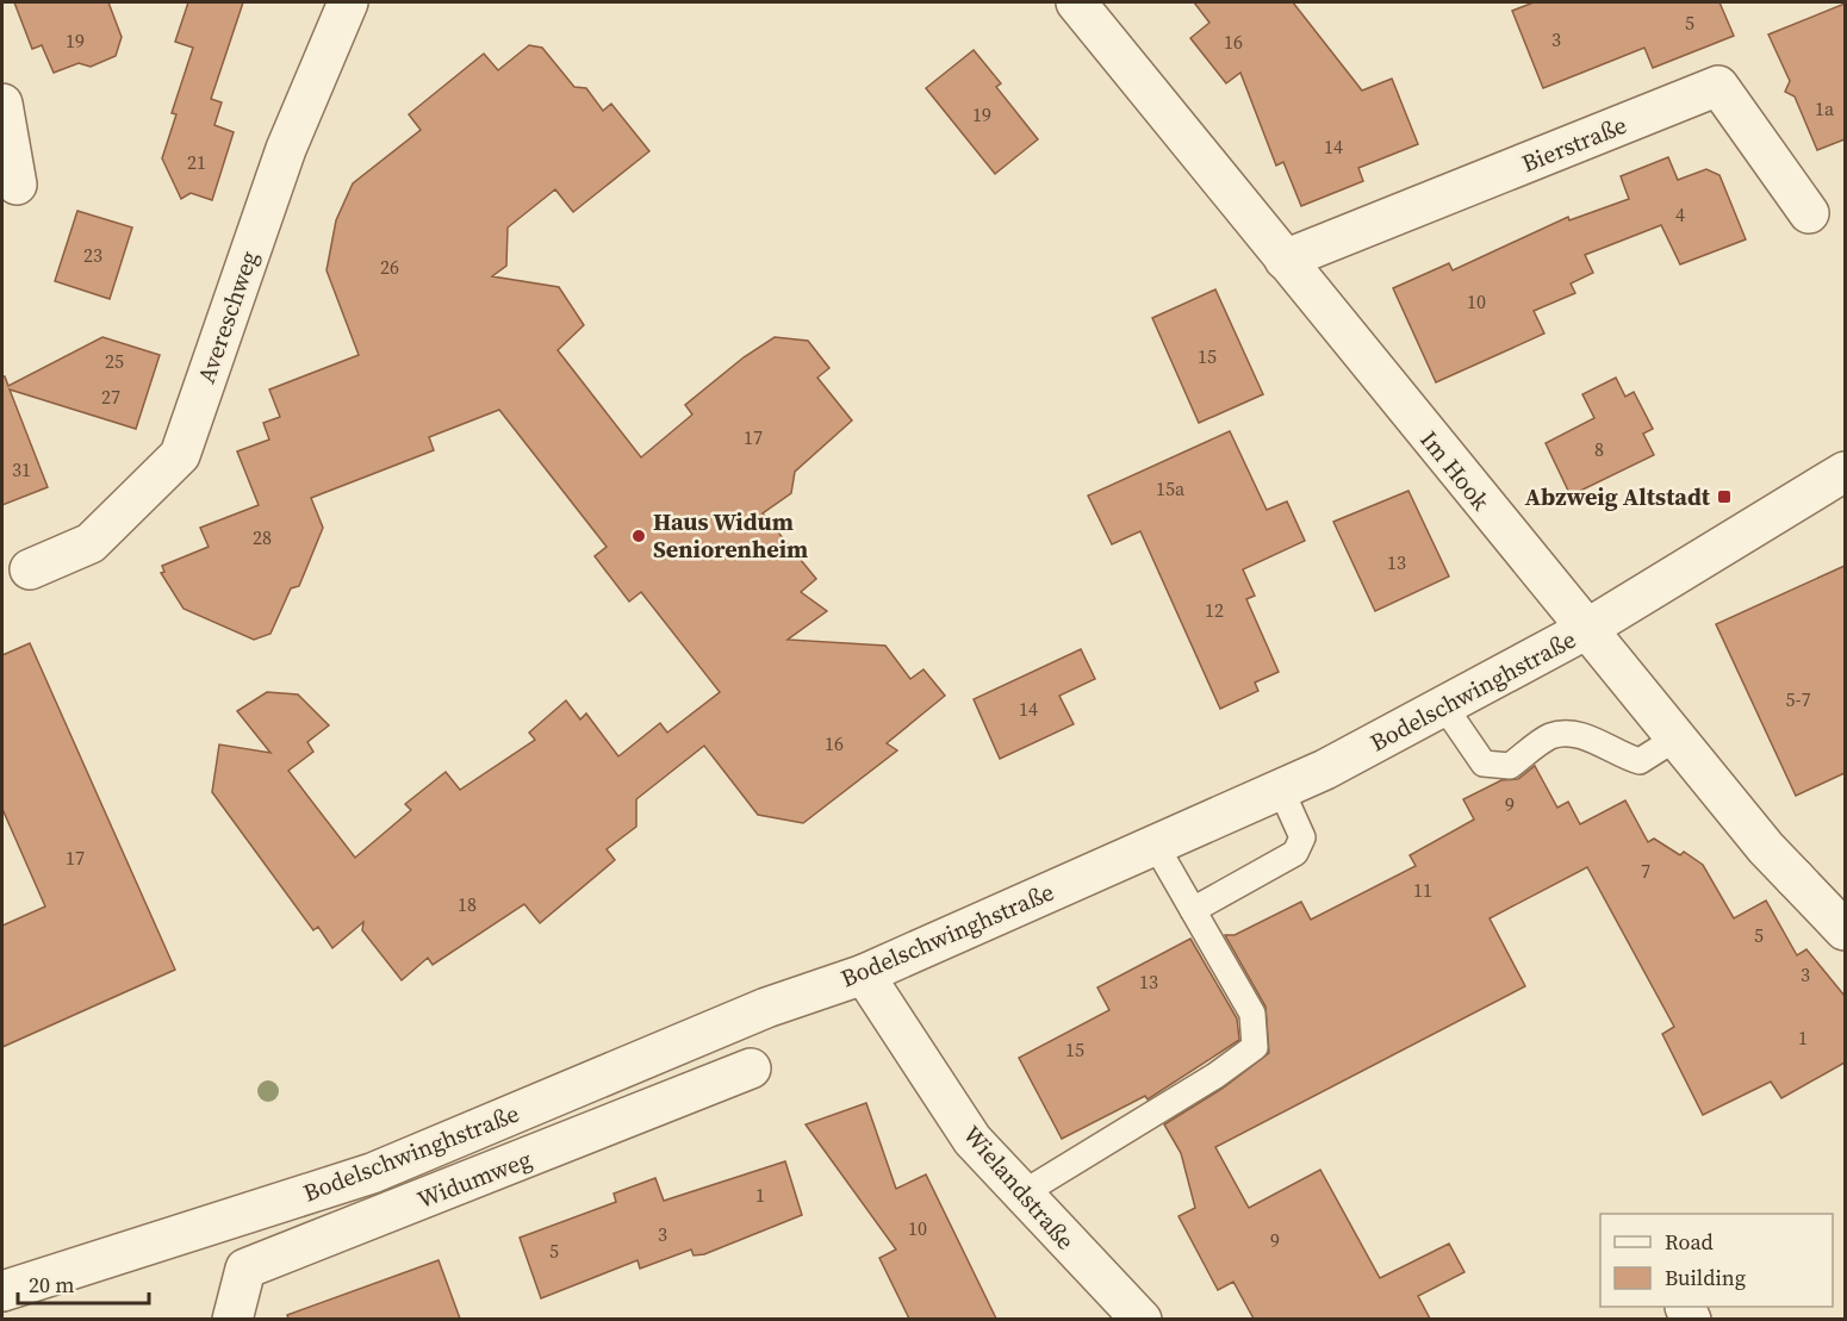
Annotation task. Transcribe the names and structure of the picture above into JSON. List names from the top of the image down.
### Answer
{
  "streets": {
    "street": [
      "Bierstraße",
      "Avereschweg",
      "Im Hook",
      "Bodelschwinghstraße",
      "Widumweg",
      "Wielandstraße"
    ]
  },
  "crossings": [
    ["Bierstraße", "Im Hook"],
    ["Im Hook", "Bodelschwinghstraße"],
    ["Bodelschwinghstraße", "Wielandstraße"]
  ],
  "places": {
    "transit": ["Abzweig Altstadt"],
    "other": ["Haus Widum Seniorenheim"]
  },
  "house_numbers": [
    "5",
    "3",
    "19",
    "16",
    "1a",
    "19",
    "14",
    "21",
    "4",
    "23",
    "26",
    "10",
    "15",
    "25",
    "27",
    "17",
    "8",
    "31",
    "15a",
    "28",
    "13",
    "12",
    "5-7",
    "14",
    "16",
    "9",
    "17",
    "7",
    "11",
    "18",
    "5",
    "3",
    "13",
    "1",
    "15",
    "1",
    "10",
    "3",
    "9",
    "5"
  ],
  "legend": ["Road", "Building"],
  "scale_bar": "20 m"
}
